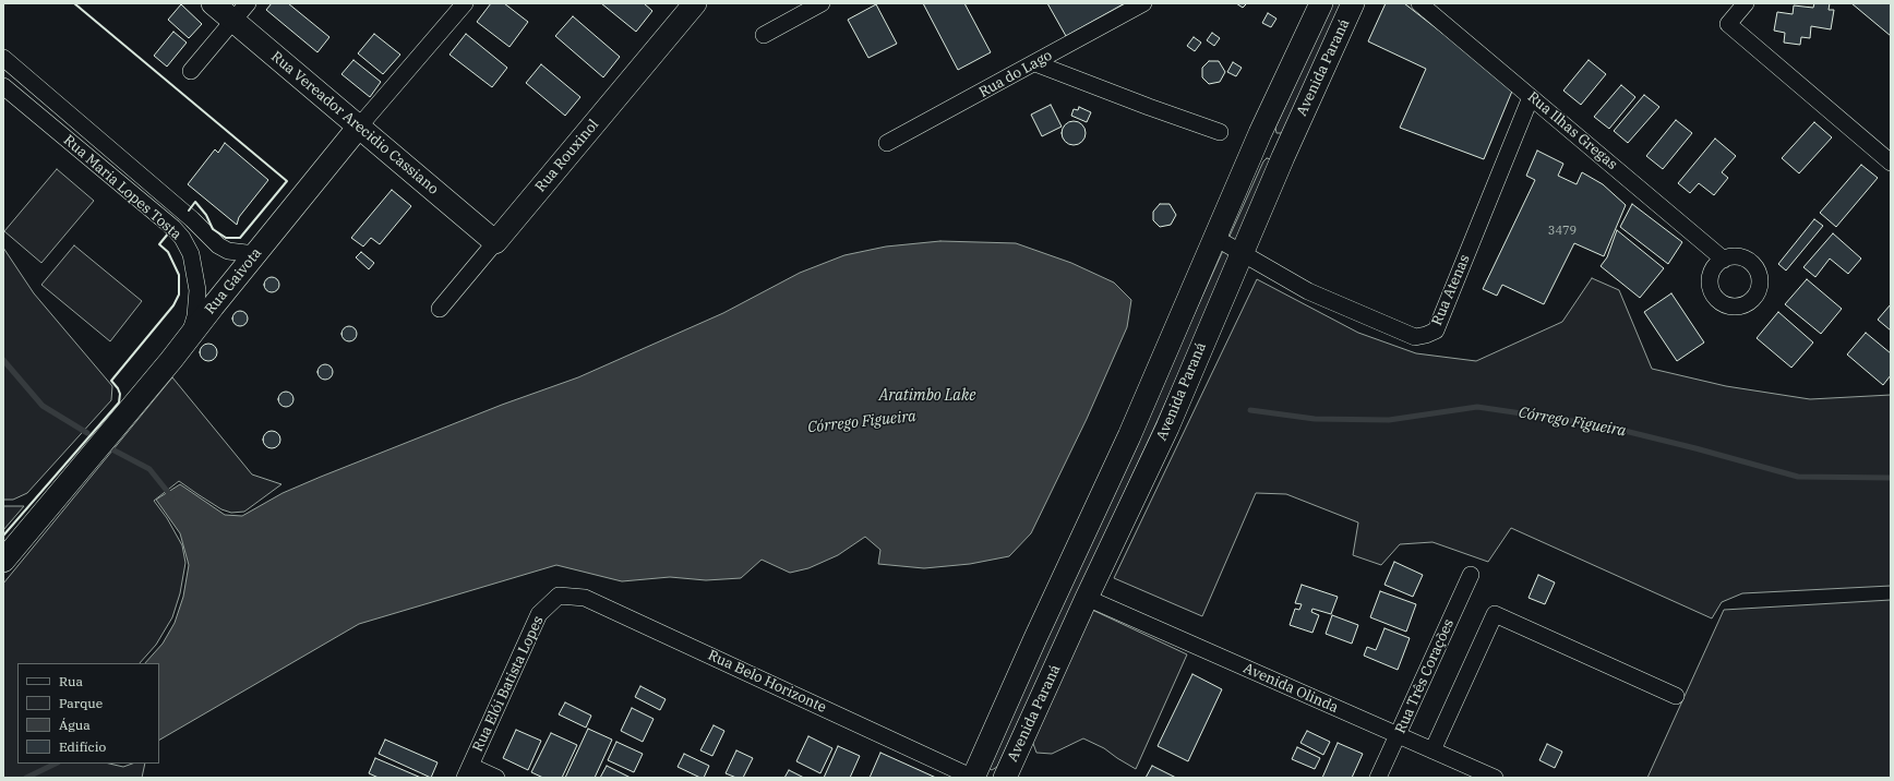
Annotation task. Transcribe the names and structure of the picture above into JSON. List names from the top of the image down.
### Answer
{
  "streets": {
    "main road": [
      "Avenida Paraná",
      "Rua Vereador Arecidio Cassiano",
      "Rua Rouxinol",
      "Rua Gaivota"
    ],
    "street": [
      "Rua do Lago",
      "Rua Ilhas Gregas",
      "Rua Maria Lopes Tosta",
      "Rua Atenas",
      "Rua Três Corações",
      "Rua Belo Horizonte",
      "Rua Elói Batista Lopes",
      "Avenida Olinda"
    ]
  },
  "crossings": [
    ["Avenida Paraná", "Rua Atenas"],
    ["Avenida Paraná", "Rua Belo Horizonte"],
    ["Avenida Paraná", "Avenida Olinda"],
    ["Rua Vereador Arecidio Cassiano", "Rua Rouxinol"],
    ["Rua Vereador Arecidio Cassiano", "Rua Gaivota"],
    ["Rua Ilhas Gregas", "Rua Atenas"],
    ["Rua Maria Lopes Tosta", "Rua Gaivota"],
    ["Rua Três Corações", "Avenida Olinda"],
    ["Rua Belo Horizonte", "Rua Elói Batista Lopes"]
  ],
  "water": ["Aratimbo Lake", "Córrego Figueira"],
  "house_numbers": ["3479"],
  "legend": [
    "Rua",
    "Parque",
    "Água",
    "Edifício"
  ]
}
